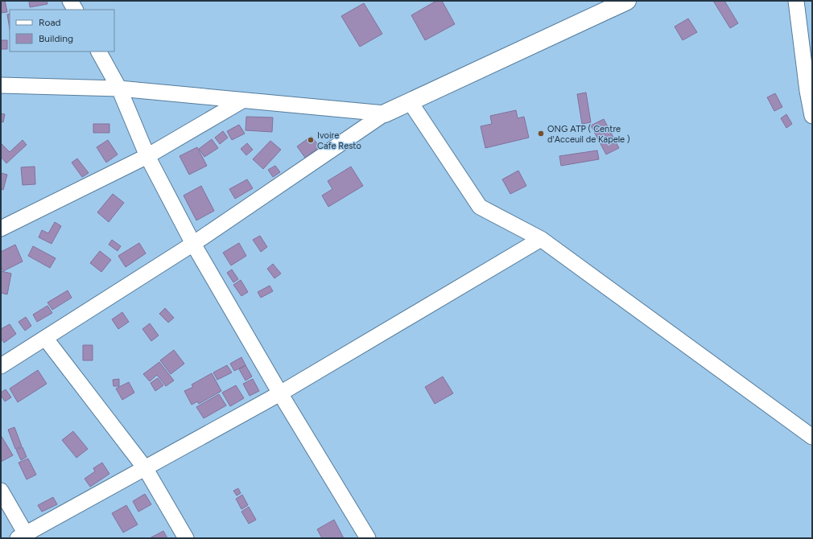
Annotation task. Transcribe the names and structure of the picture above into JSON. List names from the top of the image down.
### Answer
{
  "places": ["ONG ATP ( Centre d'Acceuil de Kapele )", "Ivoire Cafe Resto"],
  "legend": ["Road", "Building"]
}
